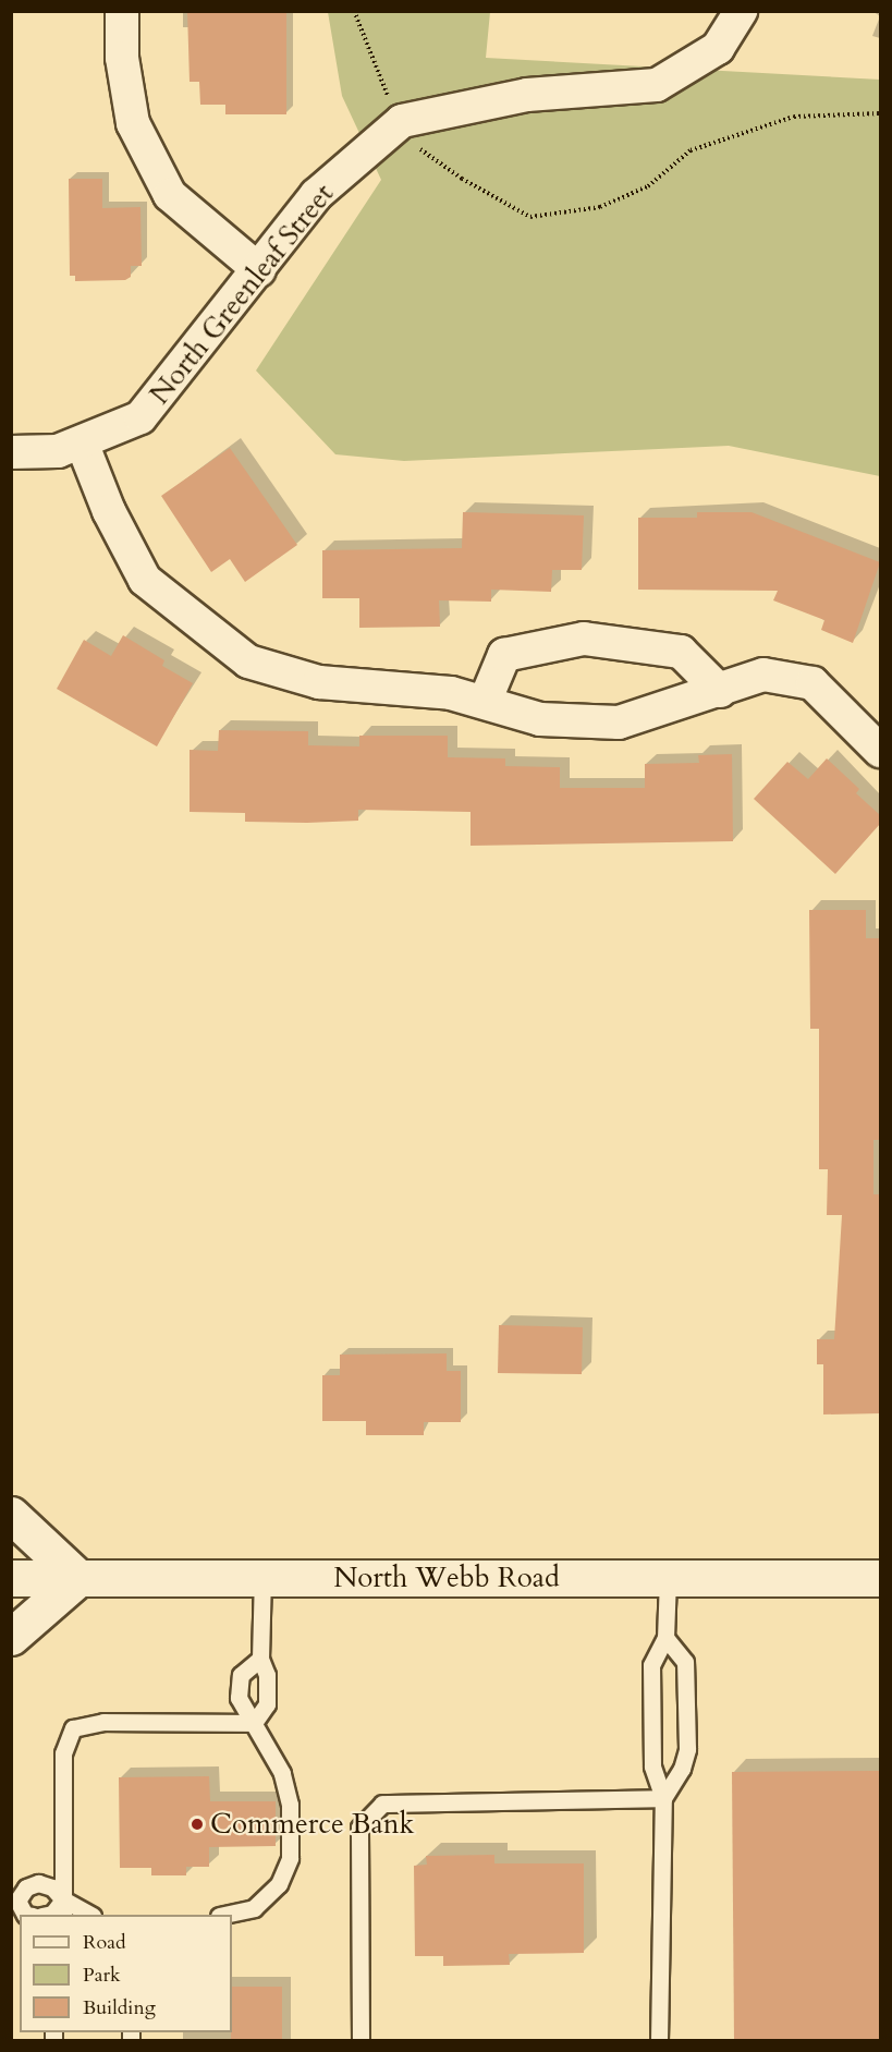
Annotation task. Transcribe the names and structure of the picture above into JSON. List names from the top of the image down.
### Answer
{
  "streets": {
    "main road": ["North Webb Road"],
    "street": ["North Greenleaf Street"]
  },
  "places": ["Commerce Bank"],
  "legend": ["Road", "Park", "Building"]
}
